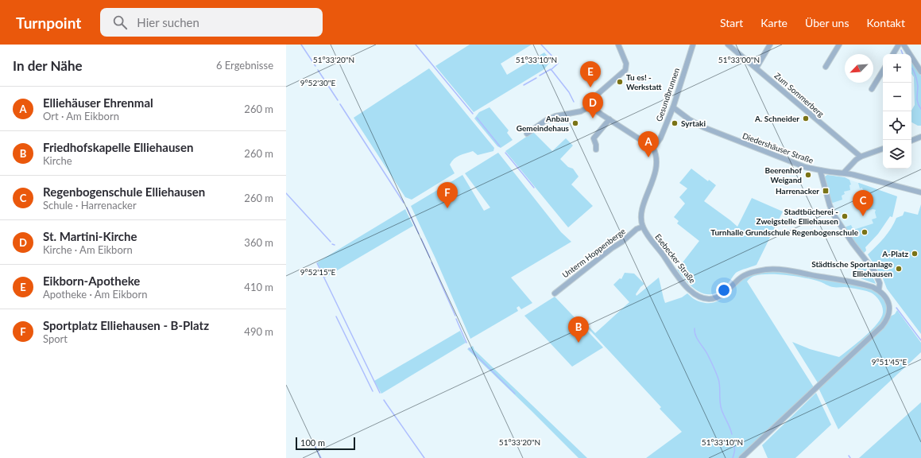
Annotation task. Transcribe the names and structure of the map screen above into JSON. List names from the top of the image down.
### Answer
{
  "streets": {
    "street": [
      "Gesundbrunnen",
      "Zum Sommerberg",
      "Diedershäuser Straße",
      "Unterm Hoppenberge",
      "Esebecker Straße"
    ]
  },
  "crossings": [
    ["Gesundbrunnen", "Diedershäuser Straße"],
    ["Unterm Hoppenberge", "Esebecker Straße"]
  ],
  "places": {
    "other": [
      "Tu es! - Werkstatt",
      "A. Schneider",
      "Anbau Gemeindehaus",
      "Syrtaki",
      "Beerenhof Weigand",
      "Stadtbücherei - Zweigstelle Elliehausen",
      "Turnhalle Grundschule Regenbogenschule",
      "A-Platz",
      "Städtische Sportanlage Elliehausen"
    ],
    "transit": ["Harrenacker"]
  },
  "scale_bar": "100 m",
  "north": "bottom left",
  "page": {
    "header": "Turnpoint",
    "search": "Hier suchen",
    "nav": [
      "Start",
      "Karte",
      "Über uns",
      "Kontakt"
    ],
    "heading": ["In der Nähe", "6 Ergebnisse"],
    "map_buttons": ["+", "−"],
    "pins": [
      "E",
      "D",
      "A",
      "F",
      "C",
      "B"
    ],
    "list": [
      {
        "mark": "A",
        "name": "Elliehäuser Ehrenmal",
        "note": "Ort · Am Eikborn",
        "value": "260 m"
      },
      {
        "mark": "B",
        "name": "Friedhofskapelle Elliehausen",
        "note": "Kirche",
        "value": "260 m"
      },
      {
        "mark": "C",
        "name": "Regenbogenschule Elliehausen",
        "note": "Schule · Harrenacker",
        "value": "260 m"
      },
      {
        "mark": "D",
        "name": "St. Martini-Kirche",
        "note": "Kirche · Am Eikborn",
        "value": "360 m"
      },
      {
        "mark": "E",
        "name": "Eikborn-Apotheke",
        "note": "Apotheke · Am Eikborn",
        "value": "410 m"
      },
      {
        "mark": "F",
        "name": "Sportplatz Elliehausen - B-Platz",
        "note": "Sport",
        "value": "490 m"
      }
    ],
    "scale": "100 m"
  },
  "coordinates": [
    "51°33'20\"N",
    "51°33'10\"N",
    "51°33'00\"N",
    "9°52'30\"E",
    "9°52'15\"E",
    "9°51'45\"E"
  ]
}
